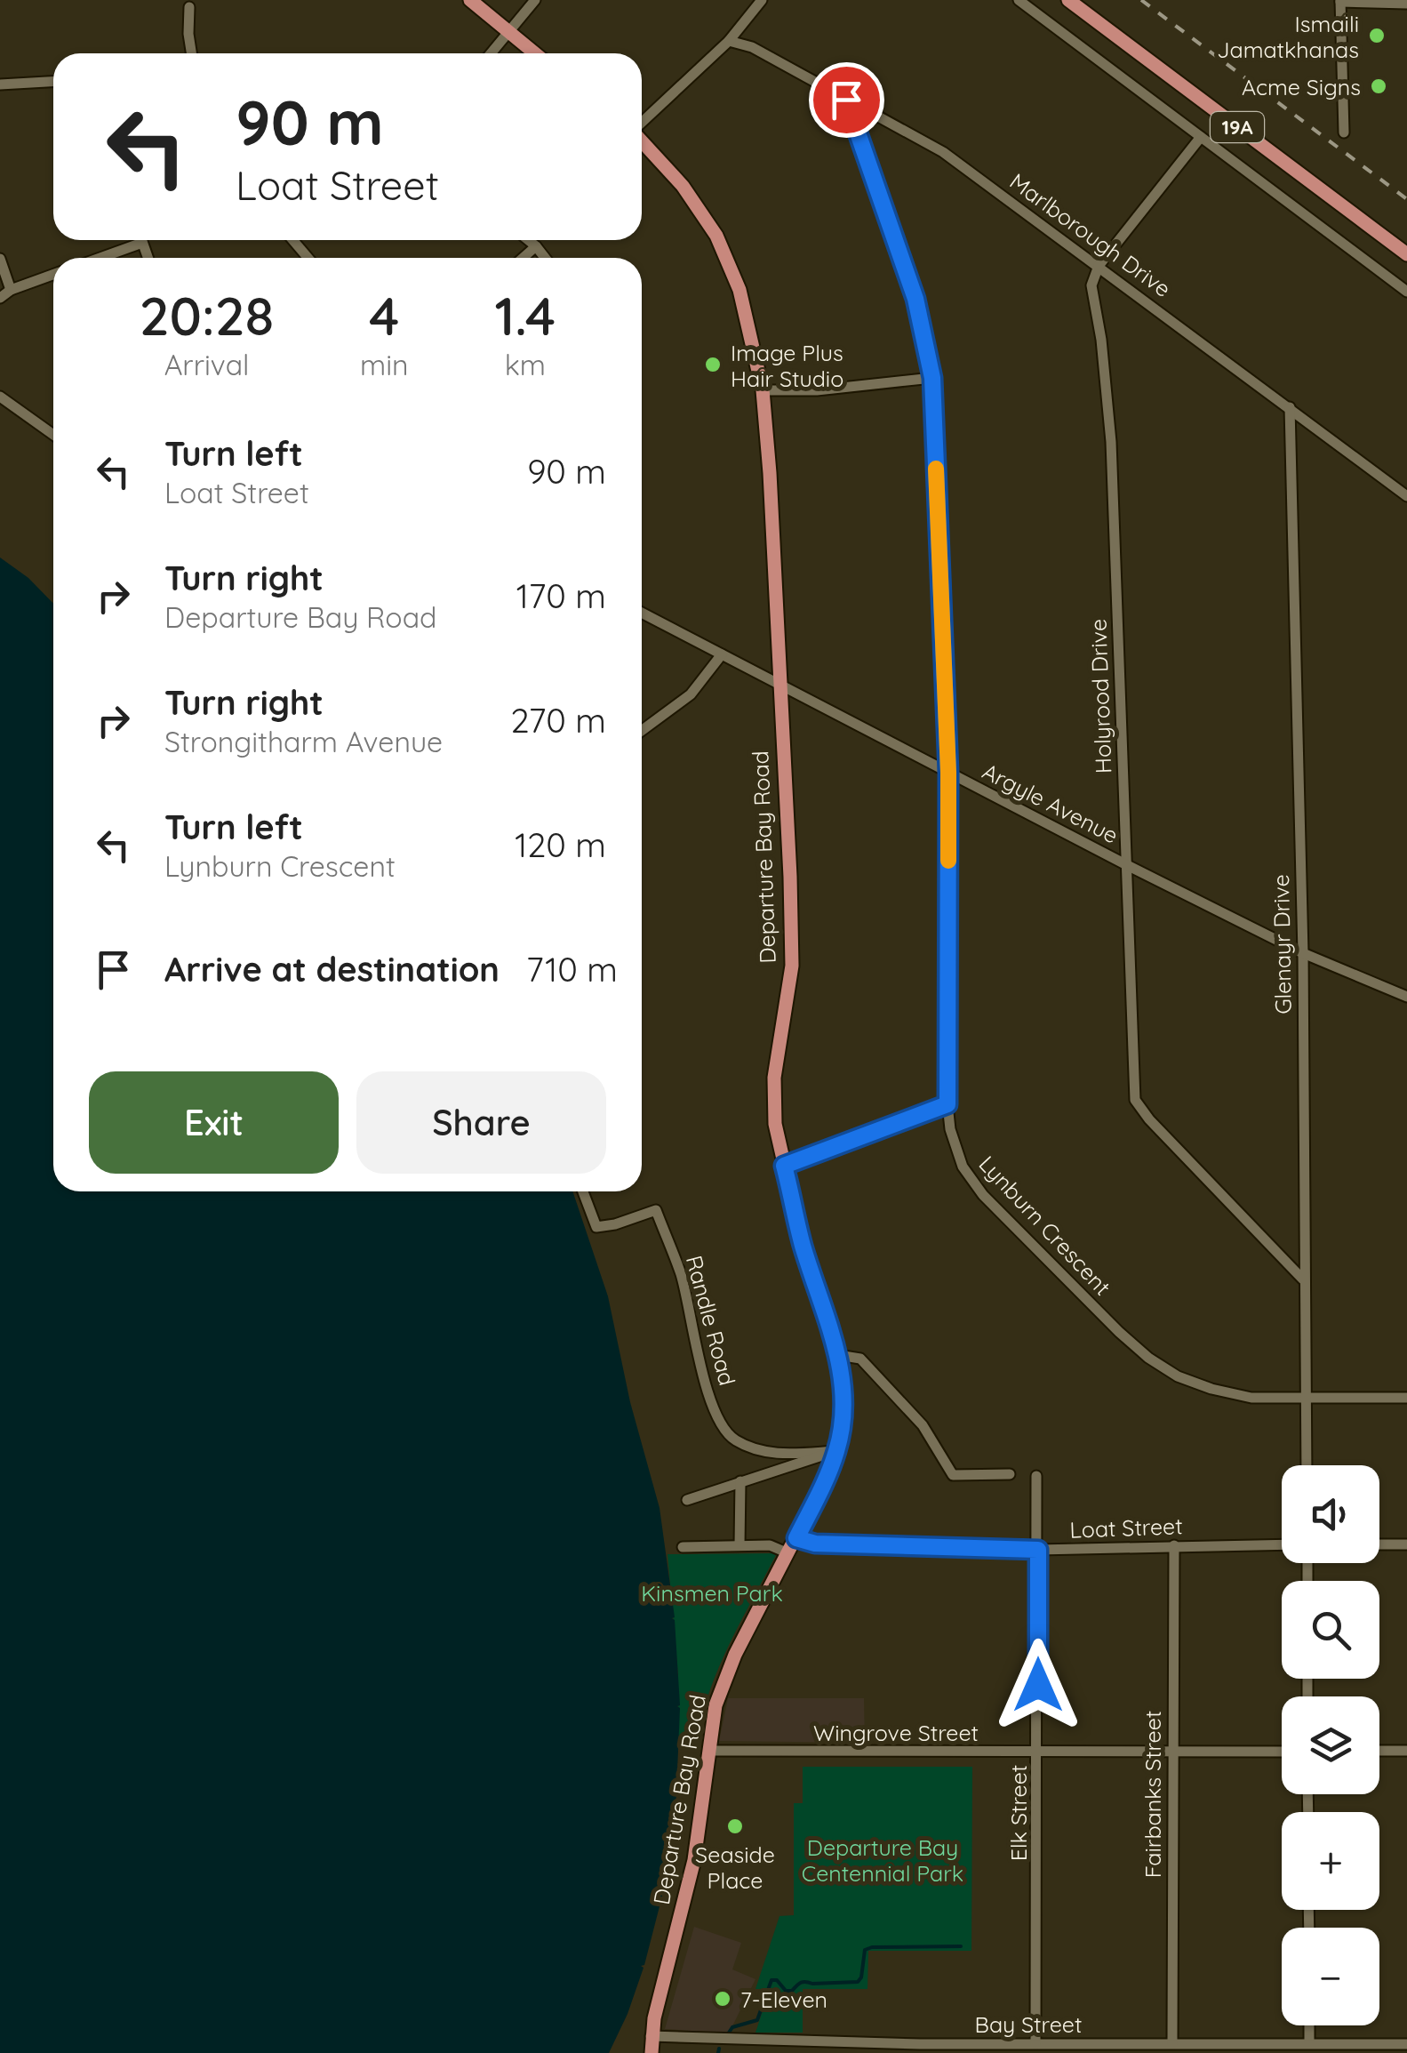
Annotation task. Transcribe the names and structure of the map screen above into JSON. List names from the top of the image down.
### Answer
{
  "streets": {
    "main road": ["19A", "Departure Bay Road"],
    "street": [
      "Marlborough Drive",
      "Holyrood Drive",
      "Argyle Avenue",
      "Glenayr Drive",
      "Lynburn Crescent",
      "Randle Road",
      "Loat Street",
      "Wingrove Street",
      "Fairbanks Street",
      "Elk Street",
      "Bay Street"
    ]
  },
  "crossings": [
    ["Marlborough Drive", "Holyrood Drive"],
    ["Marlborough Drive", "Glenayr Drive"],
    ["Marlborough Drive", "Lynburn Crescent"],
    ["Holyrood Drive", "Argyle Avenue"],
    ["Holyrood Drive", "Glenayr Drive"],
    ["Argyle Avenue", "Departure Bay Road"],
    ["Argyle Avenue", "Glenayr Drive"],
    ["Argyle Avenue", "Lynburn Crescent"],
    ["Departure Bay Road", "Randle Road"],
    ["Departure Bay Road", "Loat Street"],
    ["Departure Bay Road", "Wingrove Street"],
    ["Departure Bay Road", "Bay Street"],
    ["Glenayr Drive", "Lynburn Crescent"],
    ["Loat Street", "Fairbanks Street"],
    ["Loat Street", "Elk Street"],
    ["Wingrove Street", "Fairbanks Street"],
    ["Wingrove Street", "Elk Street"],
    ["Fairbanks Street", "Bay Street"],
    ["Elk Street", "Bay Street"]
  ],
  "parks": ["Kinsmen Park", "Departure Bay Centennial Park"],
  "places": [
    "Ismaili Jamatkhanas",
    "Acme Signs",
    "Image Plus Hair Studio",
    "Seaside Place",
    "7-Eleven"
  ],
  "page": {
    "turn": ["90 m", "Loat Street"],
    "eta": [
      "20:28",
      "Arrival",
      "4",
      "min",
      "1.4",
      "km"
    ],
    "list": [
      {
        "name": "Turn left",
        "note": "Loat Street",
        "value": "90 m"
      },
      {
        "name": "Turn right",
        "note": "Departure Bay Road",
        "value": "170 m"
      },
      {
        "name": "Turn right",
        "note": "Strongitharm Avenue",
        "value": "270 m"
      },
      {
        "name": "Turn left",
        "note": "Lynburn Crescent",
        "value": "120 m"
      },
      {
        "name": "Arrive at destination",
        "value": "710 m"
      }
    ],
    "buttons": ["Exit", "Share"],
    "map_buttons": ["+", "−"]
  }
}
